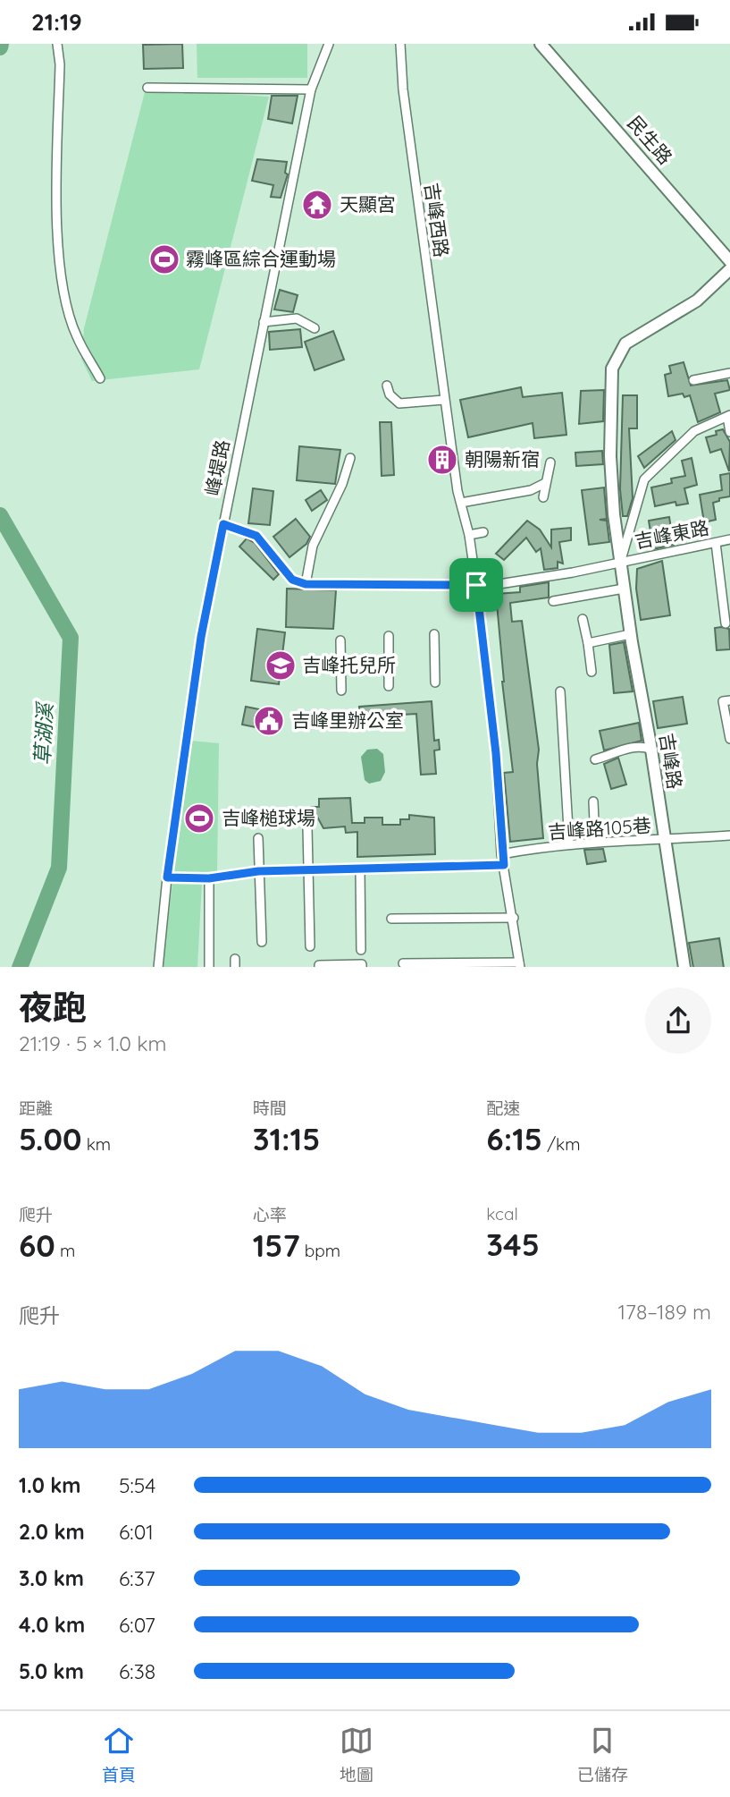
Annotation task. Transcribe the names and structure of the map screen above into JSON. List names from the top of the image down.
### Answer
{
  "streets": {
    "street": [
      "民生路",
      "吉峰西路",
      "峰堤路",
      "吉峰東路",
      "吉峰路",
      "吉峰路105巷"
    ]
  },
  "crossings": [
    ["吉峰西路", "吉峰路105巷"],
    ["吉峰東路", "吉峰路"],
    ["吉峰路", "吉峰路105巷"]
  ],
  "water": ["草湖溪"],
  "places": {
    "temple": ["天顯宮"],
    "sports": ["霧峰區綜合運動場", "吉峰槌球場"],
    "building": ["朝陽新宿"],
    "school or university": ["吉峰托兒所"],
    "public building": ["吉峰里辦公室"]
  },
  "page": {
    "status": "21:19",
    "heading": ["夜跑", "21:19 · 5 × 1.0 km"],
    "stats": [
      ["距離", "5.00 km"],
      ["時間", "31:15"],
      ["配速", "6:15 /km"],
      ["爬升", "60 m"],
      ["心率", "157 bpm"],
      ["kcal", "345"]
    ],
    "chart": ["爬升", "178–189 m"],
    "list": [
      {
        "name": "1.0 km",
        "note": "5:54"
      },
      {
        "name": "2.0 km",
        "note": "6:01"
      },
      {
        "name": "3.0 km",
        "note": "6:37"
      },
      {
        "name": "4.0 km",
        "note": "6:07"
      },
      {
        "name": "5.0 km",
        "note": "6:38"
      }
    ],
    "tabs": ["首頁", "地圖", "已儲存"]
  }
}
